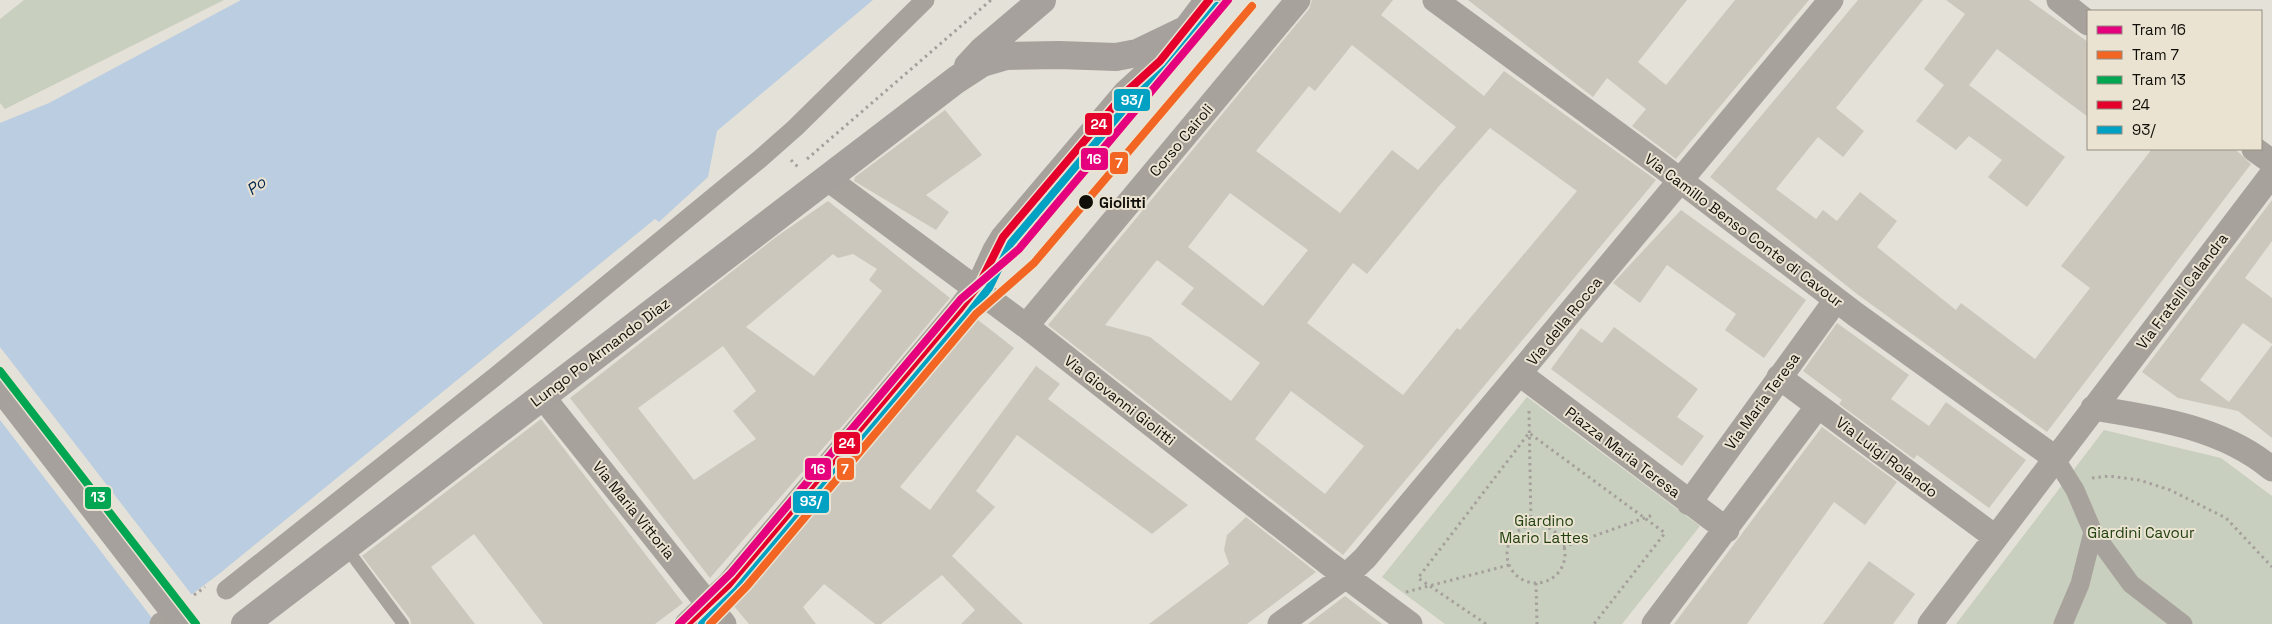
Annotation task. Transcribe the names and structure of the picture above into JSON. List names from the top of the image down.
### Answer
{
  "streets": {
    "main road": ["Lungo Po Armando Diaz"],
    "street": [
      "Corso Cairoli",
      "Via Camillo Benso Conte di Cavour",
      "Via Fratelli Calandra",
      "Via della Rocca",
      "Via Giovanni Giolitti",
      "Via Maria Teresa",
      "Piazza Maria Teresa",
      "Via Luigi Rolando",
      "Via Maria Vittoria"
    ]
  },
  "crossings": [
    ["Corso Cairoli", "Via Giovanni Giolitti"],
    ["Via Camillo Benso Conte di Cavour", "Via Fratelli Calandra"],
    ["Via Camillo Benso Conte di Cavour", "Via della Rocca"],
    ["Via Camillo Benso Conte di Cavour", "Via Maria Teresa"],
    ["Via Fratelli Calandra", "Via Luigi Rolando"],
    ["Via della Rocca", "Via Giovanni Giolitti"],
    ["Via della Rocca", "Piazza Maria Teresa"],
    ["Lungo Po Armando Diaz", "Via Giovanni Giolitti"],
    ["Lungo Po Armando Diaz", "Via Maria Vittoria"],
    ["Via Maria Teresa", "Piazza Maria Teresa"],
    ["Via Maria Teresa", "Via Luigi Rolando"]
  ],
  "water": ["Po"],
  "parks": ["Giardino Mario Lattes", "Giardini Cavour"],
  "places": ["Giolitti"],
  "lines": [
    "tram line 16",
    "transit line 24",
    "tram line 7",
    "transit line 93/",
    "tram line 13"
  ],
  "legend": [
    "Tram 16",
    "Tram 7",
    "Tram 13",
    "24",
    "93/"
  ]
}
